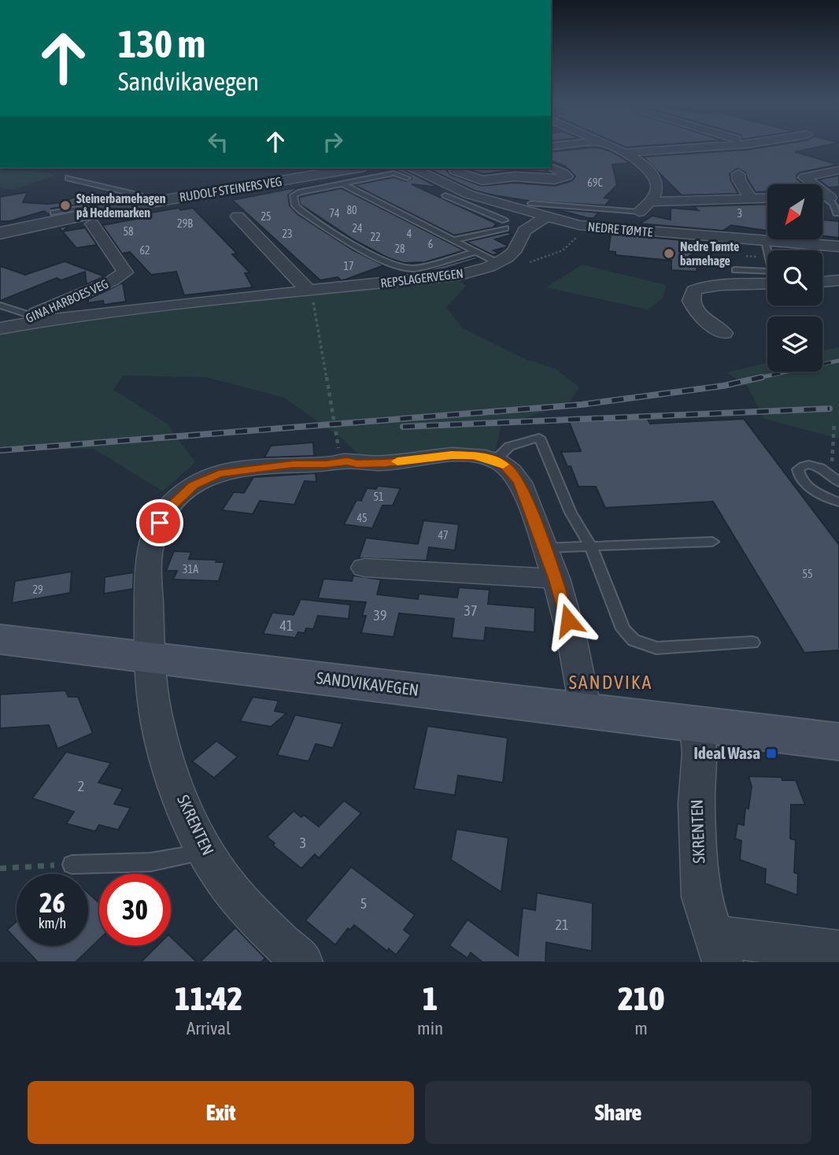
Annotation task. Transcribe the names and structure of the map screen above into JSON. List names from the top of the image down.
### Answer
{
  "streets": {
    "main road": ["SANDVIKAVEGEN"],
    "street": [
      "RUDOLF STEINERS VEG",
      "NEDRE TØMTE",
      "REPSLAGERVEGEN",
      "GINA HARBOES VEG",
      "SKRENTEN"
    ]
  },
  "crossings": [
    ["NEDRE TØMTE", "REPSLAGERVEGEN"],
    ["REPSLAGERVEGEN", "GINA HARBOES VEG"],
    ["SANDVIKAVEGEN", "SKRENTEN"]
  ],
  "districts": ["SANDVIKA"],
  "places": {
    "other": ["Steinerbarnehagen på Hedemarken", "Nedre Tømte barnehage"],
    "transit": ["Ideal Wasa"]
  },
  "house_numbers": [
    "69C",
    "80",
    "74",
    "3",
    "25",
    "29B",
    "24",
    "58",
    "23",
    "4",
    "22",
    "6",
    "28",
    "62",
    "17",
    "51",
    "45",
    "47",
    "31A",
    "55",
    "29",
    "37",
    "39",
    "41",
    "2",
    "3",
    "5",
    "21"
  ],
  "north": "bottom left",
  "page": {
    "turn": ["130 m", "Sandvikavegen"],
    "speed": "26 km/h",
    "limit": "30",
    "eta": [
      "11:42",
      "Arrival",
      "1",
      "min",
      "210",
      "m"
    ],
    "buttons": ["Exit", "Share"]
  }
}
